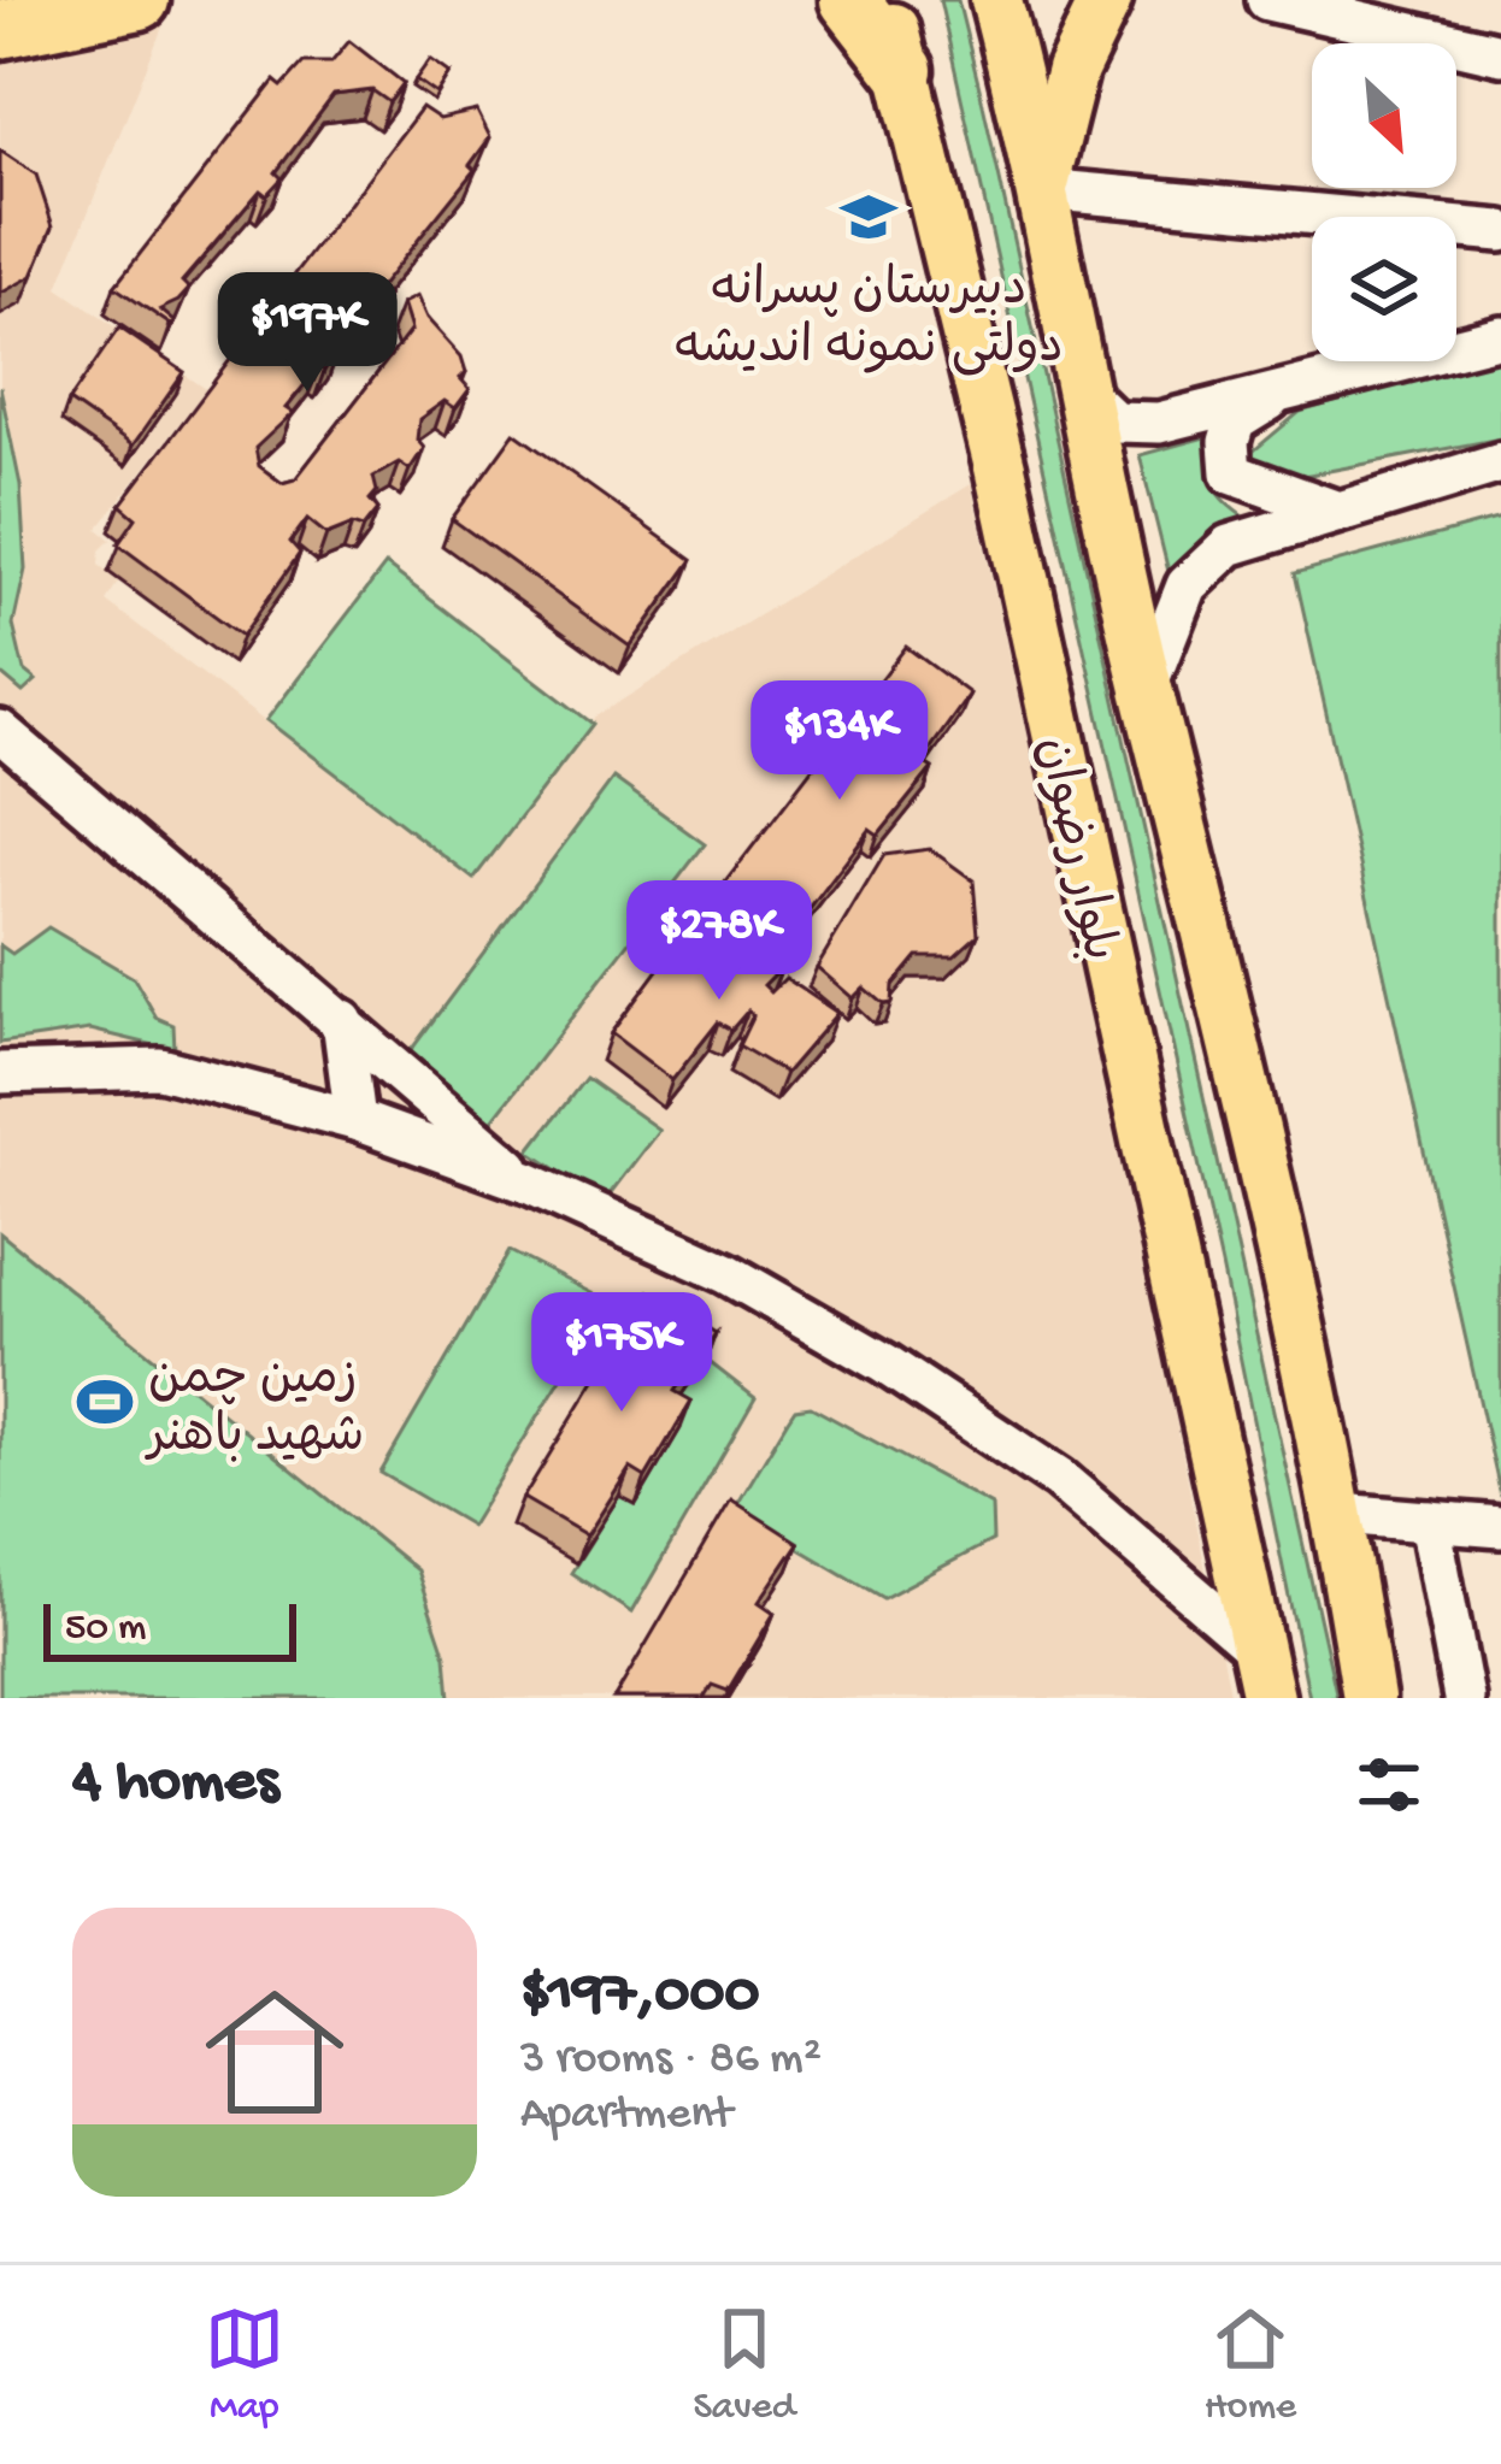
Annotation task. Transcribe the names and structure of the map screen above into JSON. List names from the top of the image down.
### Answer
{
  "streets": {
    "main road": ["بلوار رضوان"]
  },
  "places": {
    "school or university": ["دبیرستان پسرانه دولتی نمونه اندیشه"],
    "sports": ["زمین چمن شهید باهنر"]
  },
  "scale_bar": "50 m",
  "north": "bottom right",
  "page": {
    "price": [
      "$197K",
      "$134K",
      "$278K",
      "$175K"
    ],
    "scale": "50 m",
    "heading": "4 homes",
    "list": [
      {
        "name": "$197,000",
        "note": "3 rooms · 86 m² · Apartment"
      }
    ],
    "tabs": ["Map", "Saved", "Home"]
  }
}
